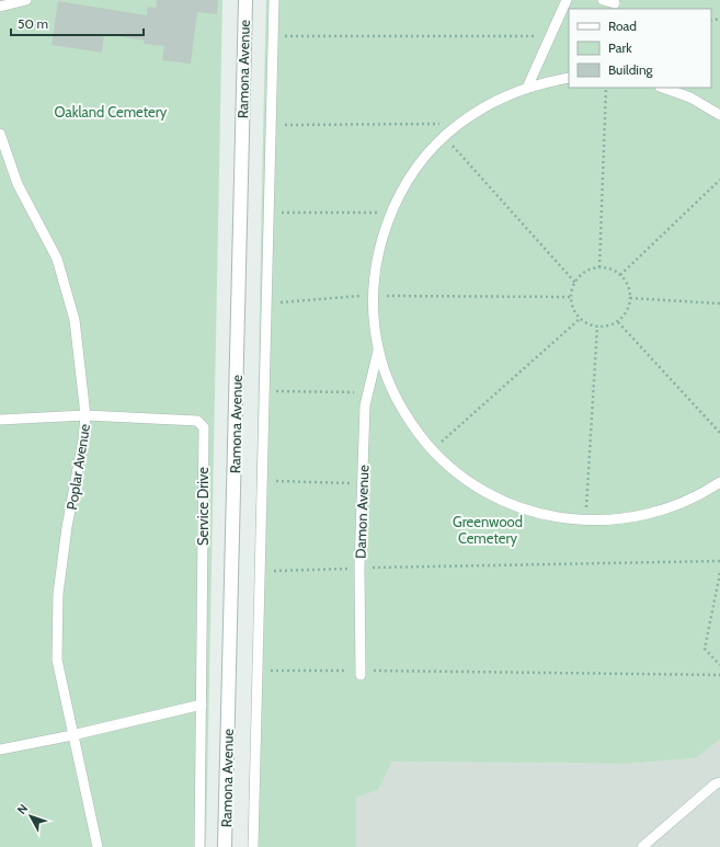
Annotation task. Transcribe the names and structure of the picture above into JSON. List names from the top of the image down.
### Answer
{
  "streets": {
    "street": ["Ramona Avenue"],
    "lane": ["Poplar Avenue", "Service Drive", "Damon Avenue"]
  },
  "crossings": [
    ["Poplar Avenue", "Service Drive"]
  ],
  "parks": ["Oakland Cemetery", "Greenwood Cemetery"],
  "legend": ["Road", "Park", "Building"],
  "scale_bar": "50 m",
  "north": "top left"
}
